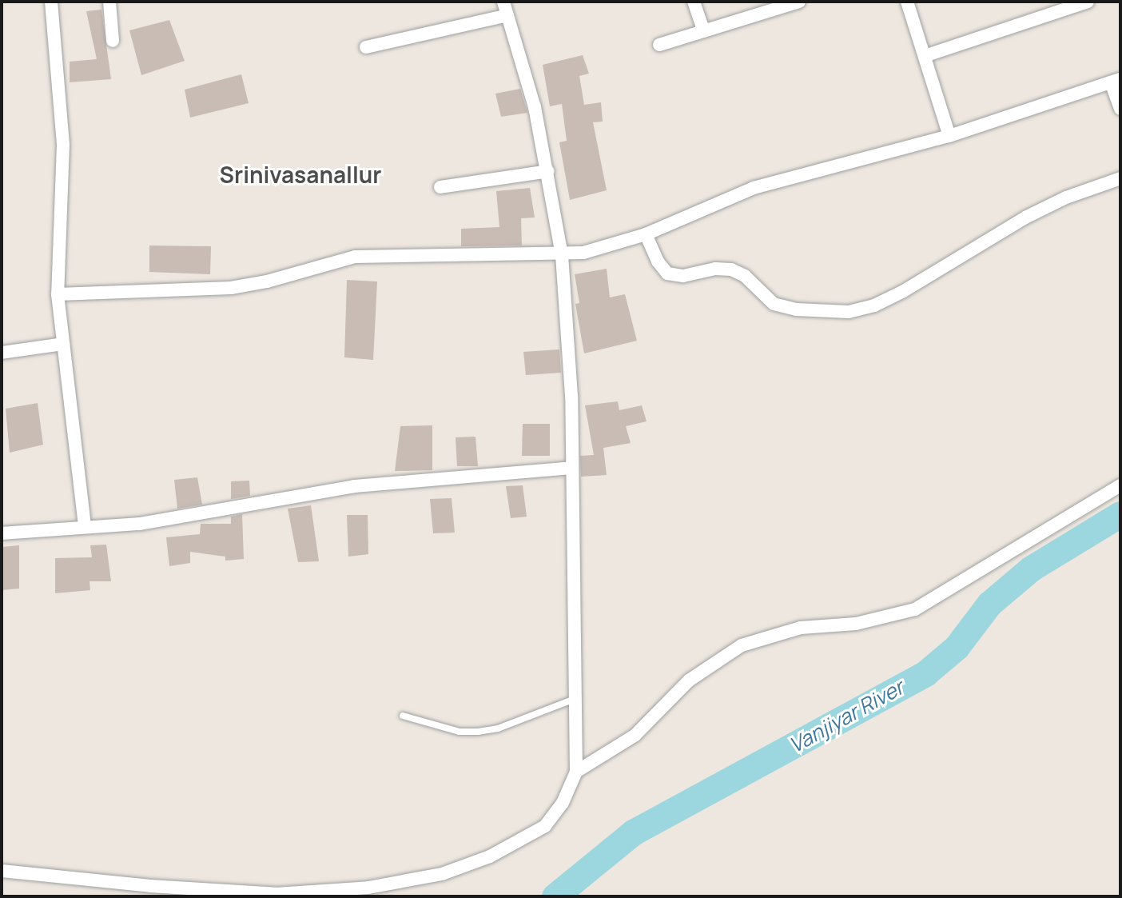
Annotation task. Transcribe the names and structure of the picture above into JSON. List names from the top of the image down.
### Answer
{
  "districts": ["Srinivasanallur"],
  "water": ["Vanjiyar River"]
}
